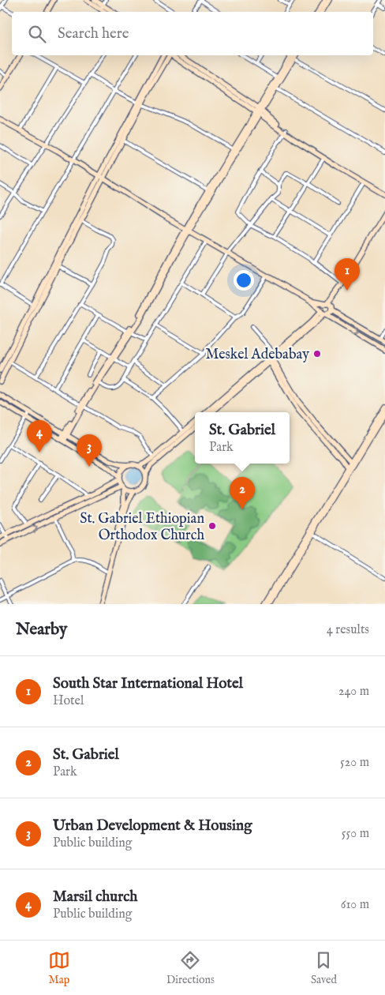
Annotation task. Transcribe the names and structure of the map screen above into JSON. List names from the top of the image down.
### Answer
{
  "places": ["Meskel Adebabay", "St. Gabriel Ethiopian Orthodox Church"],
  "page": {
    "search": "Search here",
    "pins": [
      "1",
      "4",
      "3",
      "2"
    ],
    "popup": ["St. Gabriel", "Park"],
    "heading": ["Nearby", "4 results"],
    "list": [
      {
        "mark": "1",
        "name": "South Star International Hotel",
        "note": "Hotel",
        "value": "240 m"
      },
      {
        "mark": "2",
        "name": "St. Gabriel",
        "note": "Park",
        "value": "520 m"
      },
      {
        "mark": "3",
        "name": "Urban Development & Housing",
        "note": "Public building",
        "value": "550 m"
      },
      {
        "mark": "4",
        "name": "Marsil church",
        "note": "Public building",
        "value": "610 m"
      }
    ],
    "nav": ["Map", "Directions", "Saved"]
  }
}
